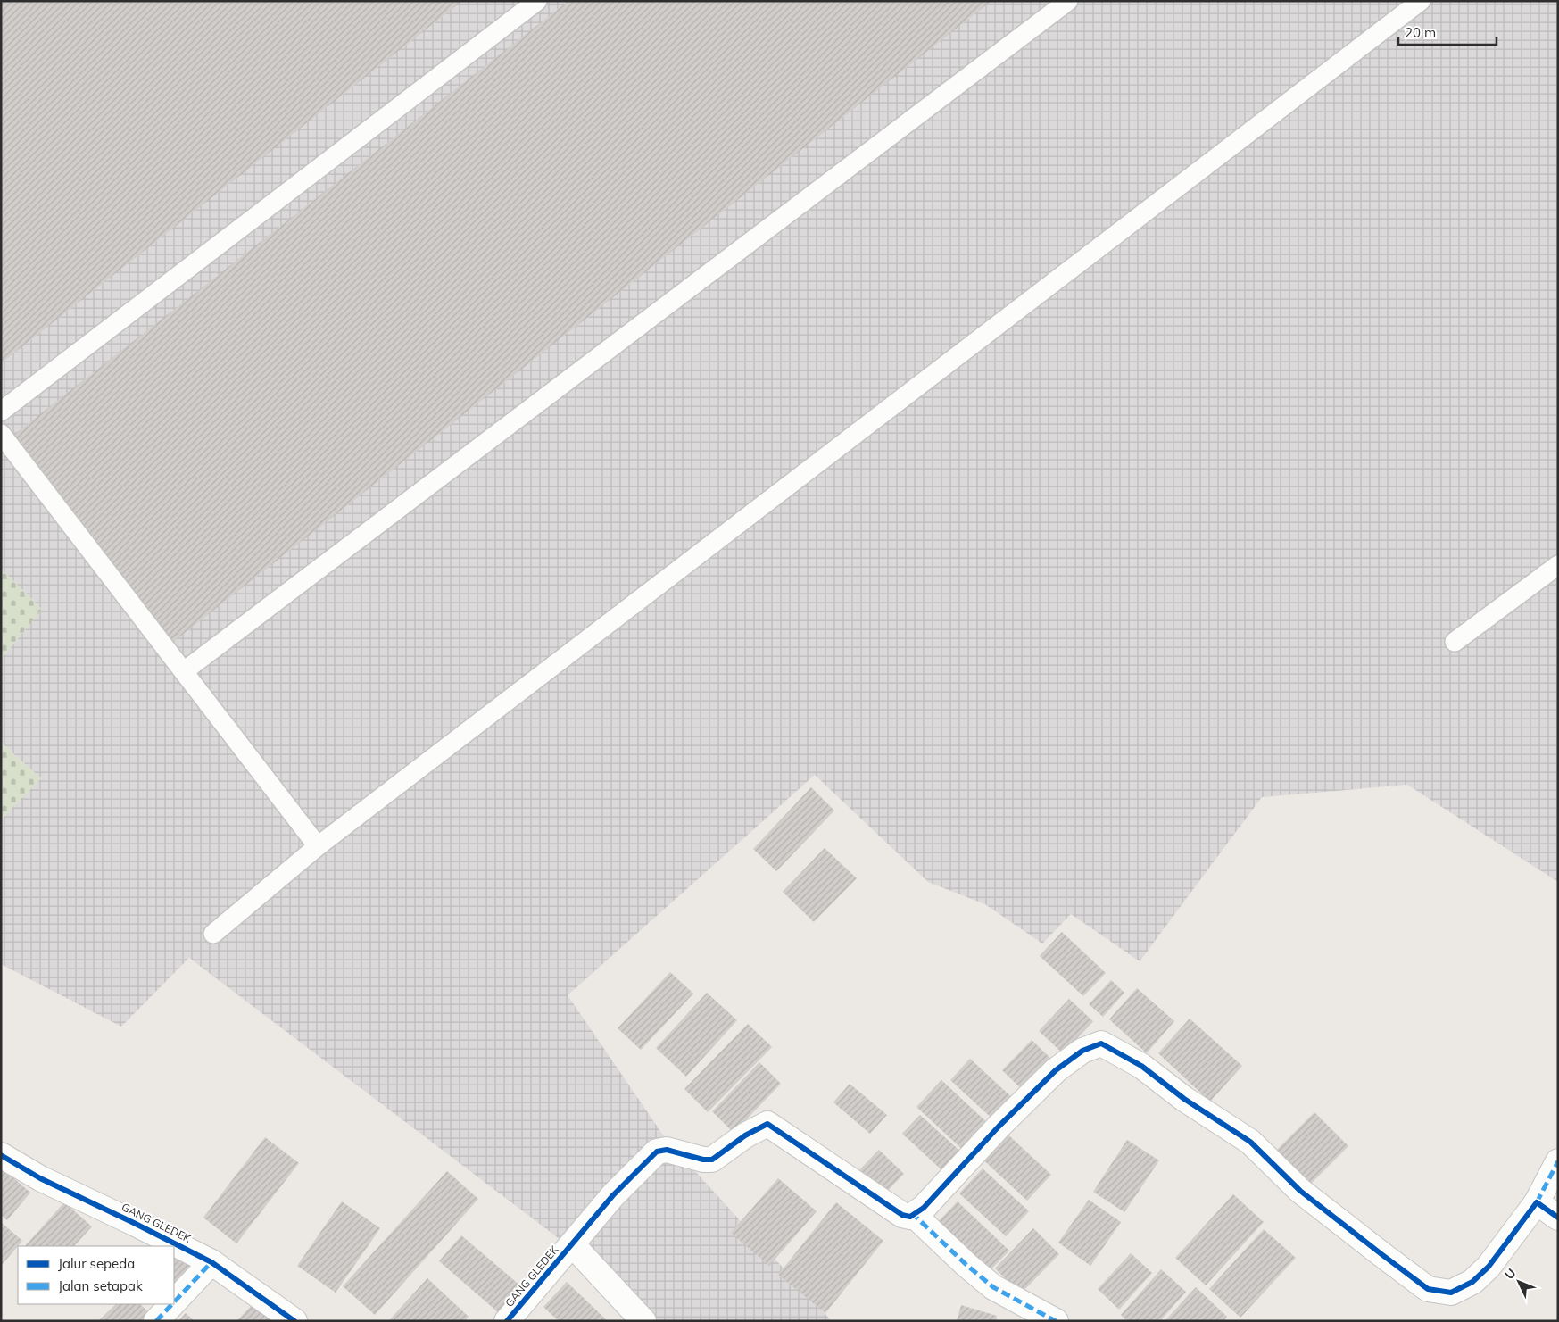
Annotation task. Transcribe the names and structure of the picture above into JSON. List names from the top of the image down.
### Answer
{
  "streets": {
    "street": ["GANG GLEDEK"]
  },
  "legend": ["Jalur sepeda", "Jalan setapak"],
  "scale_bar": "20 m",
  "north": "top left"
}
